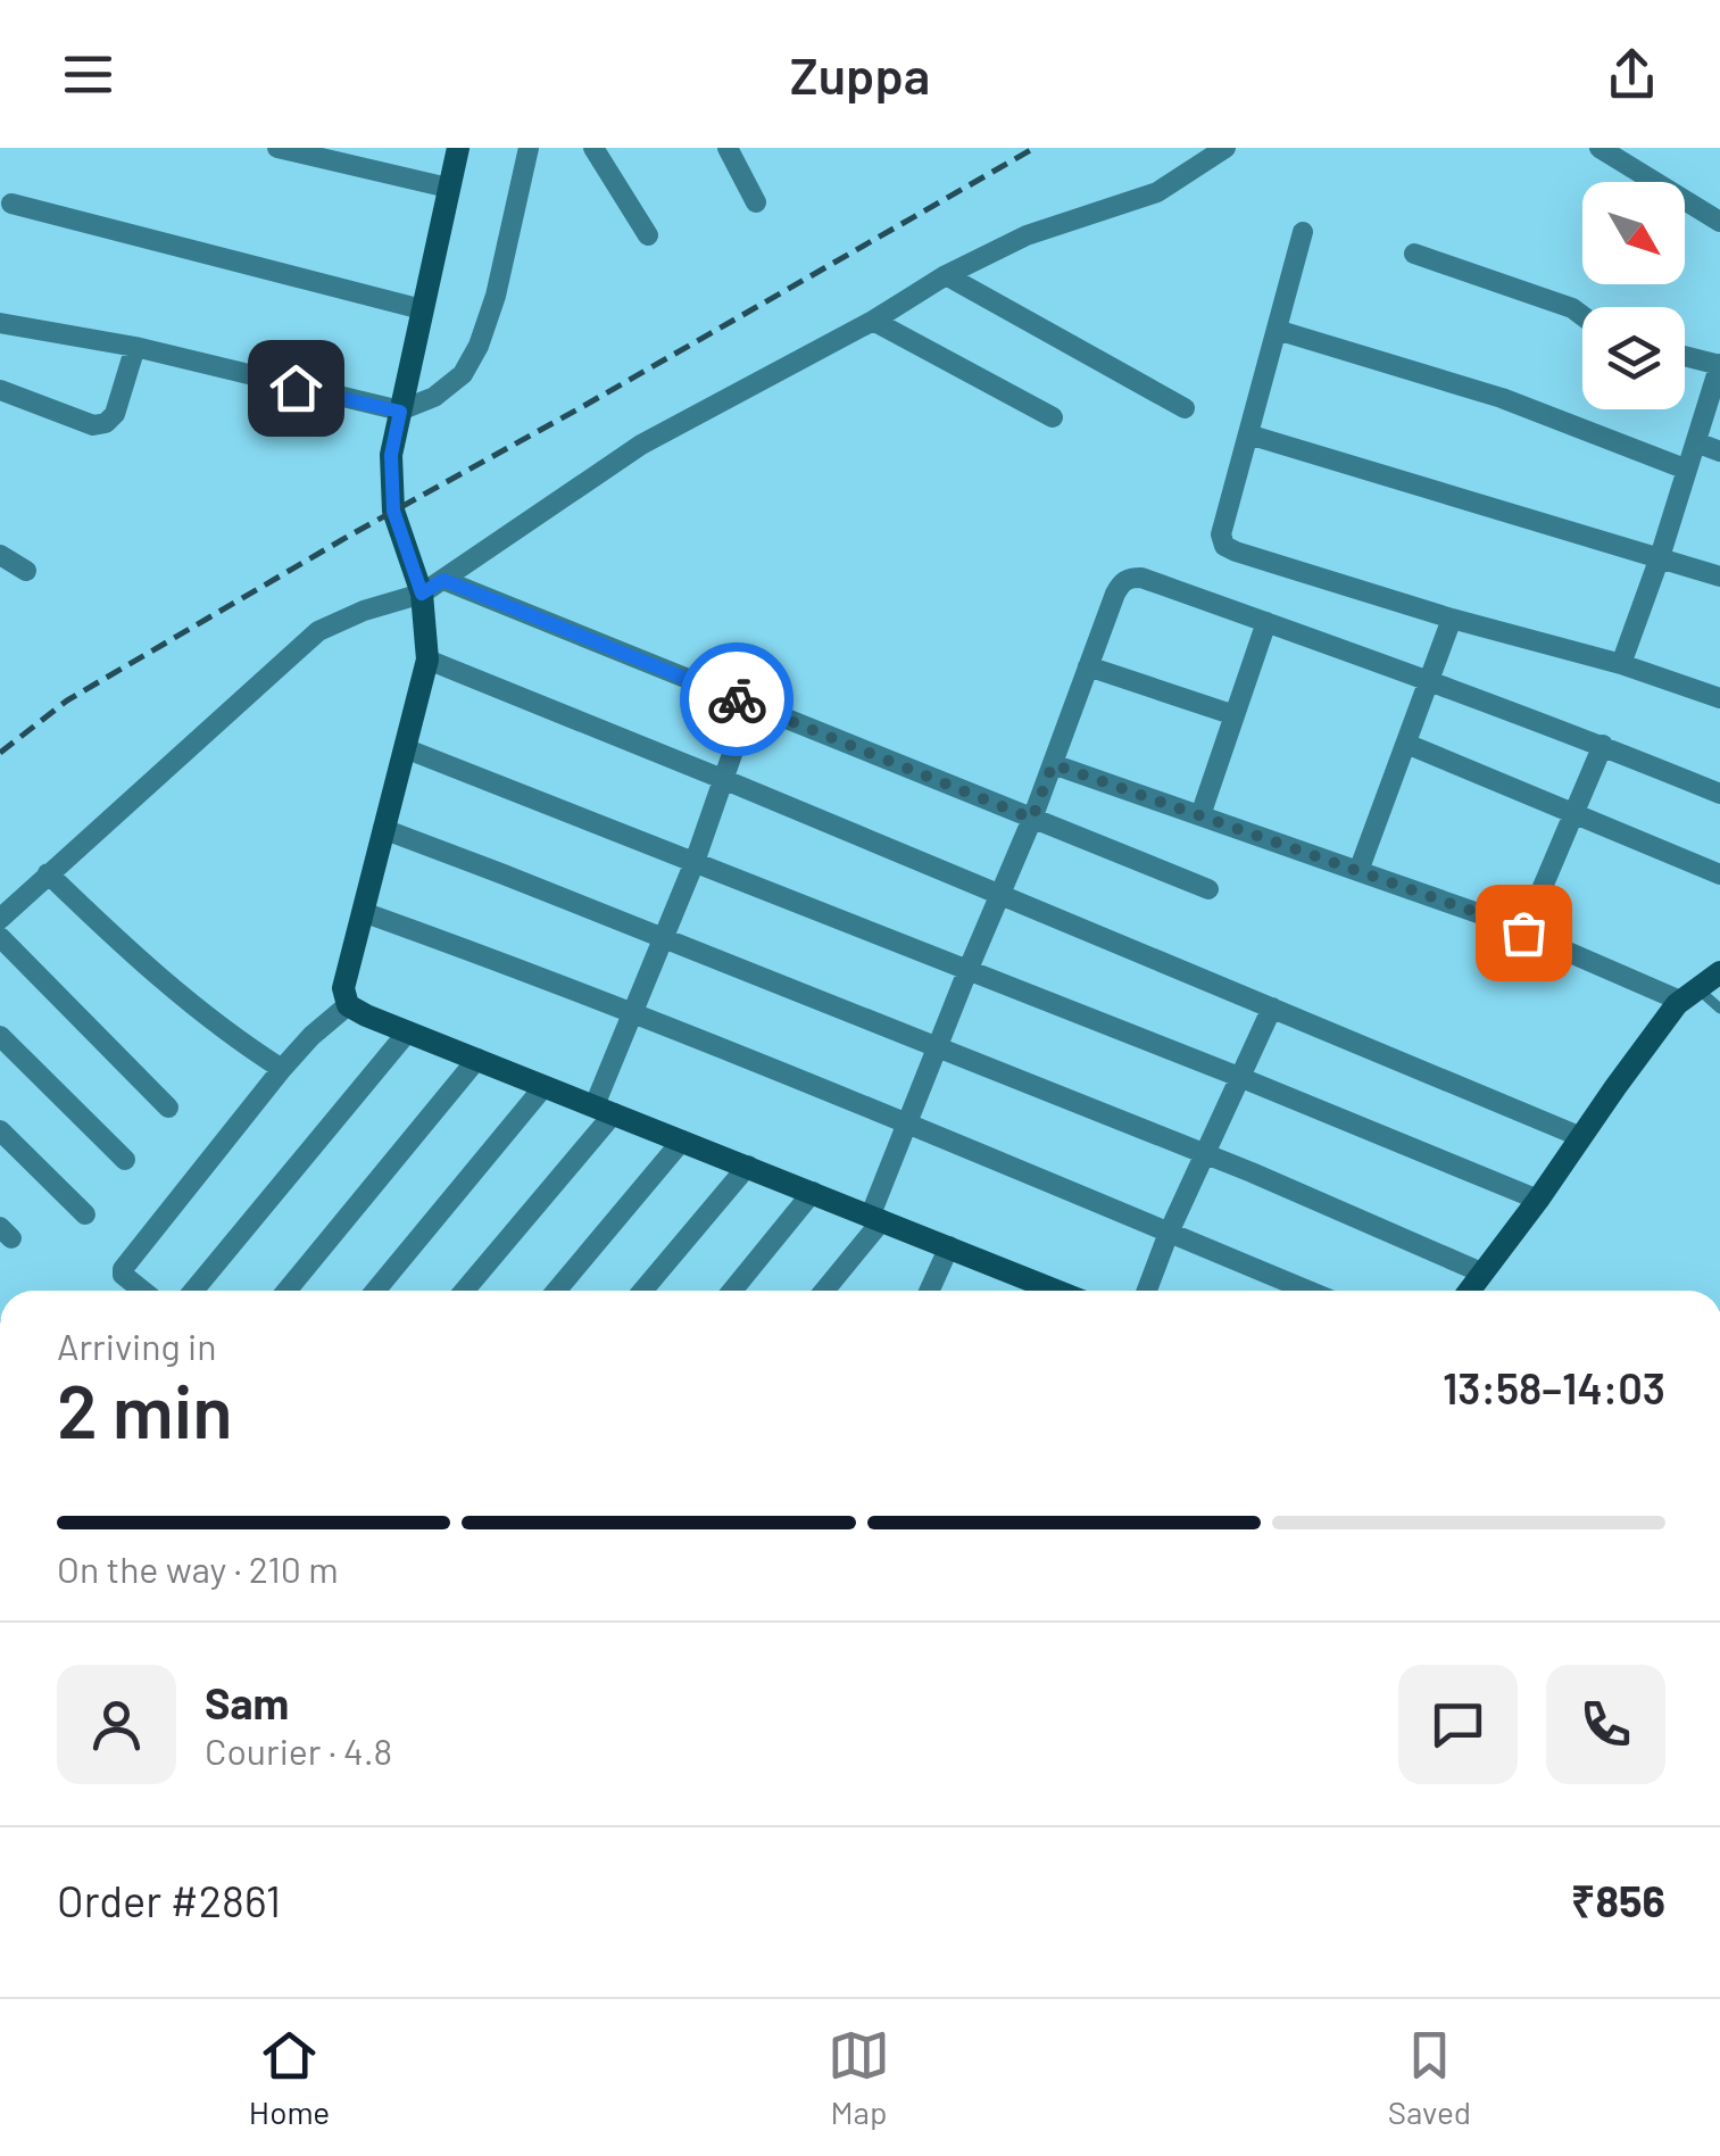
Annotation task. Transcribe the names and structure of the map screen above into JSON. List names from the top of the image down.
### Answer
{
  "north": "bottom right",
  "page": {
    "header": "Zuppa",
    "heading": ["2 min", "Arriving in", "13:58–14:03"],
    "panel": [
      "Sam",
      "Courier · 4.8",
      "Order #2861",
      "₹856"
    ],
    "bar": "On the way · 210 m",
    "tabs": ["Home", "Map", "Saved"]
  }
}
